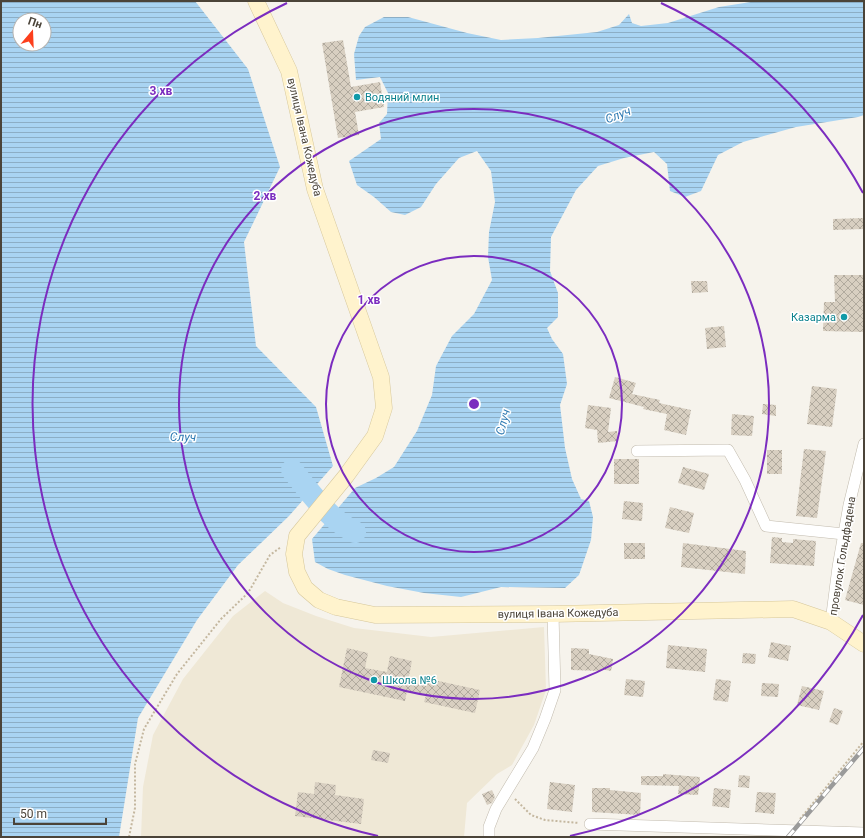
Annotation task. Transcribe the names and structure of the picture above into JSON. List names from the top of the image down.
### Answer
{
  "streets": {
    "main road": ["вулиця Івана Кожедуба"],
    "street": ["провулок Гольдфадена"]
  },
  "crossings": [
    ["вулиця Івана Кожедуба", "провулок Гольдфадена"]
  ],
  "water": ["Случ"],
  "places": ["Водяний млин", "Казарма", "Школа №6"],
  "scale_bar": "50 m",
  "north": "top",
  "rings": ["3 хв", "2 хв", "1 хв"]
}
